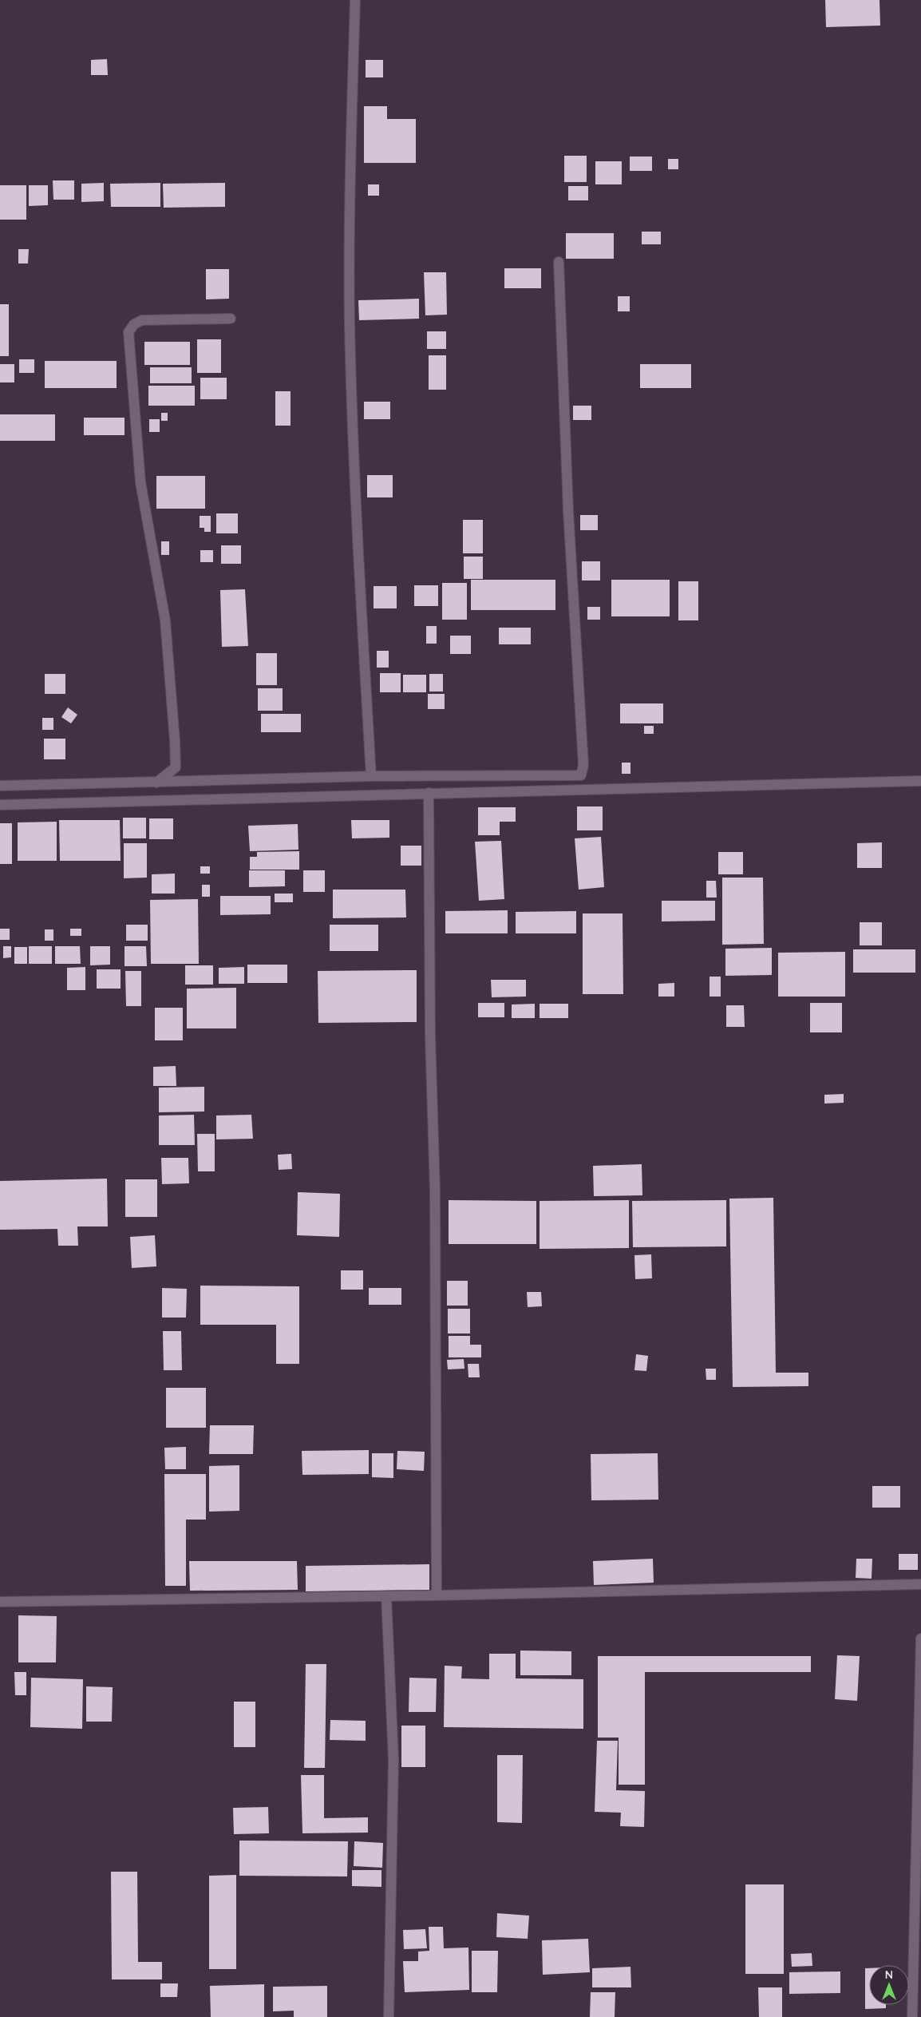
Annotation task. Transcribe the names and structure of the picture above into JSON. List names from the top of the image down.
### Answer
{
  "north": "top"
}
